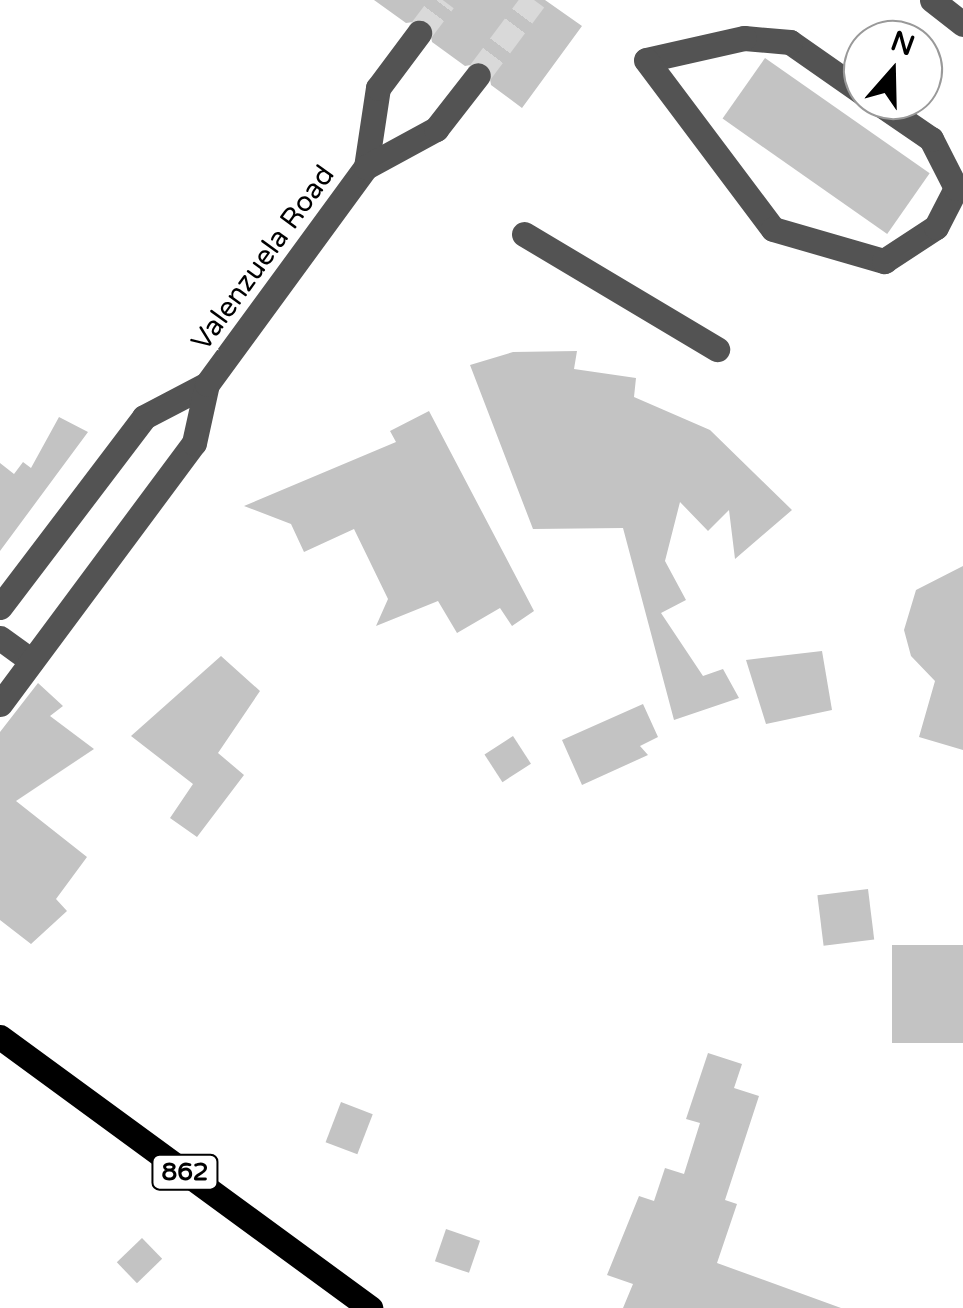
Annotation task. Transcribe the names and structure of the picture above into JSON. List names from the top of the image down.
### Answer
{
  "streets": {
    "main road": ["862"],
    "street": ["Valenzuela Road"]
  },
  "north": "top"
}
